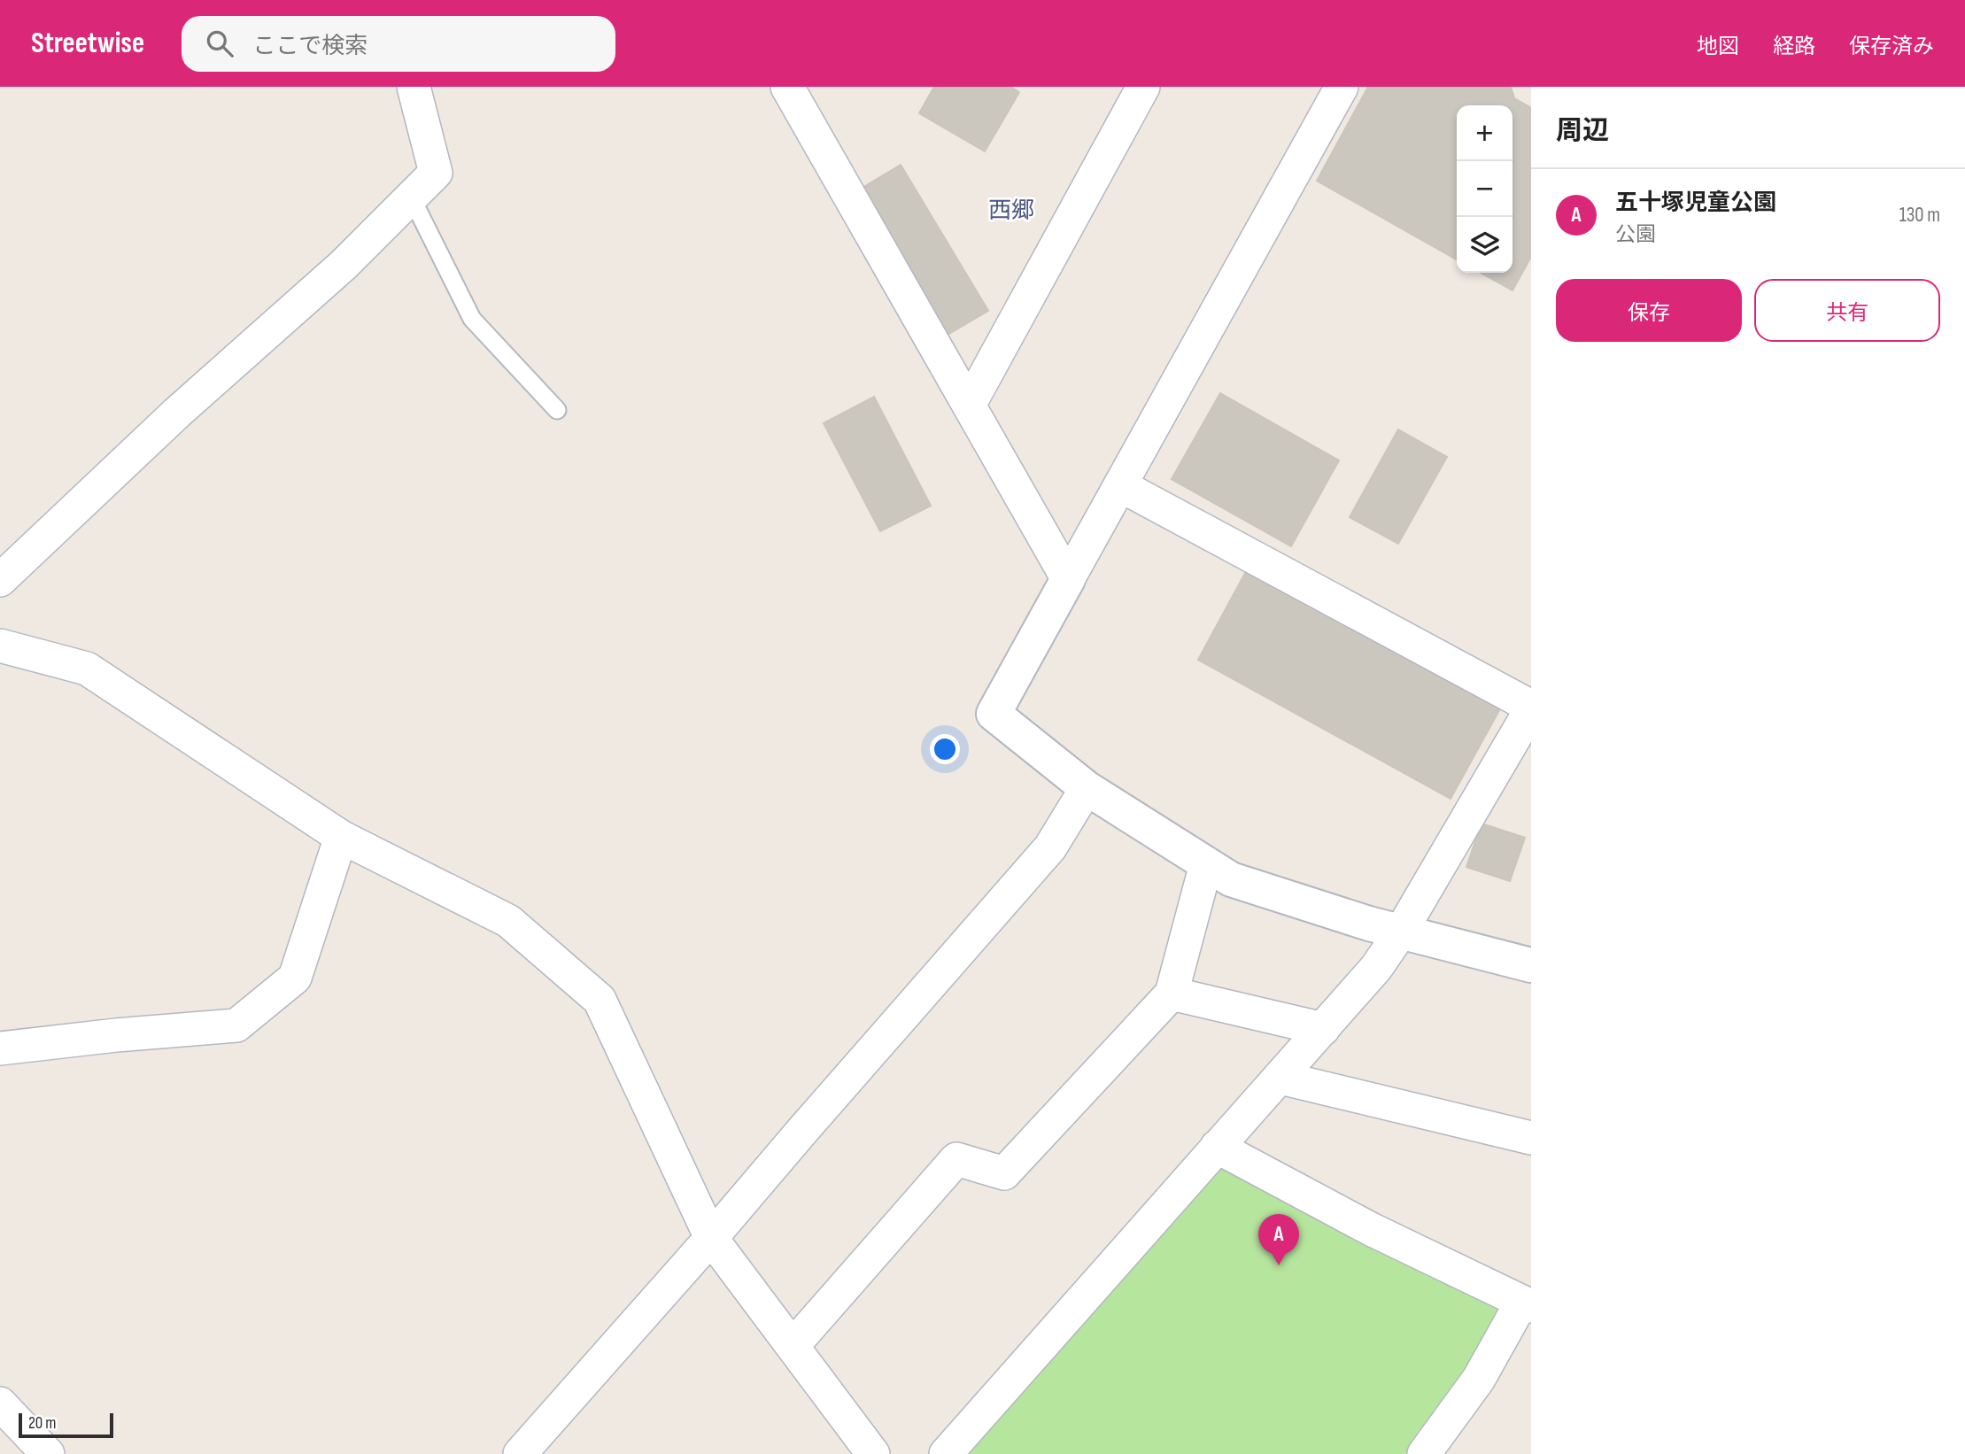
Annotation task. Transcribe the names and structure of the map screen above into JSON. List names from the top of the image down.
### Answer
{
  "districts": ["西郷"],
  "scale_bar": "20 m",
  "page": {
    "header": "Streetwise",
    "search": "ここで検索",
    "nav": ["地図", "経路", "保存済み"],
    "heading": "周辺",
    "map_buttons": ["+", "−"],
    "list": [
      {
        "mark": "A",
        "name": "五十塚児童公園",
        "note": "公園",
        "value": "130 m"
      }
    ],
    "buttons": ["保存", "共有"],
    "pins": "A",
    "scale": "20 m"
  }
}
